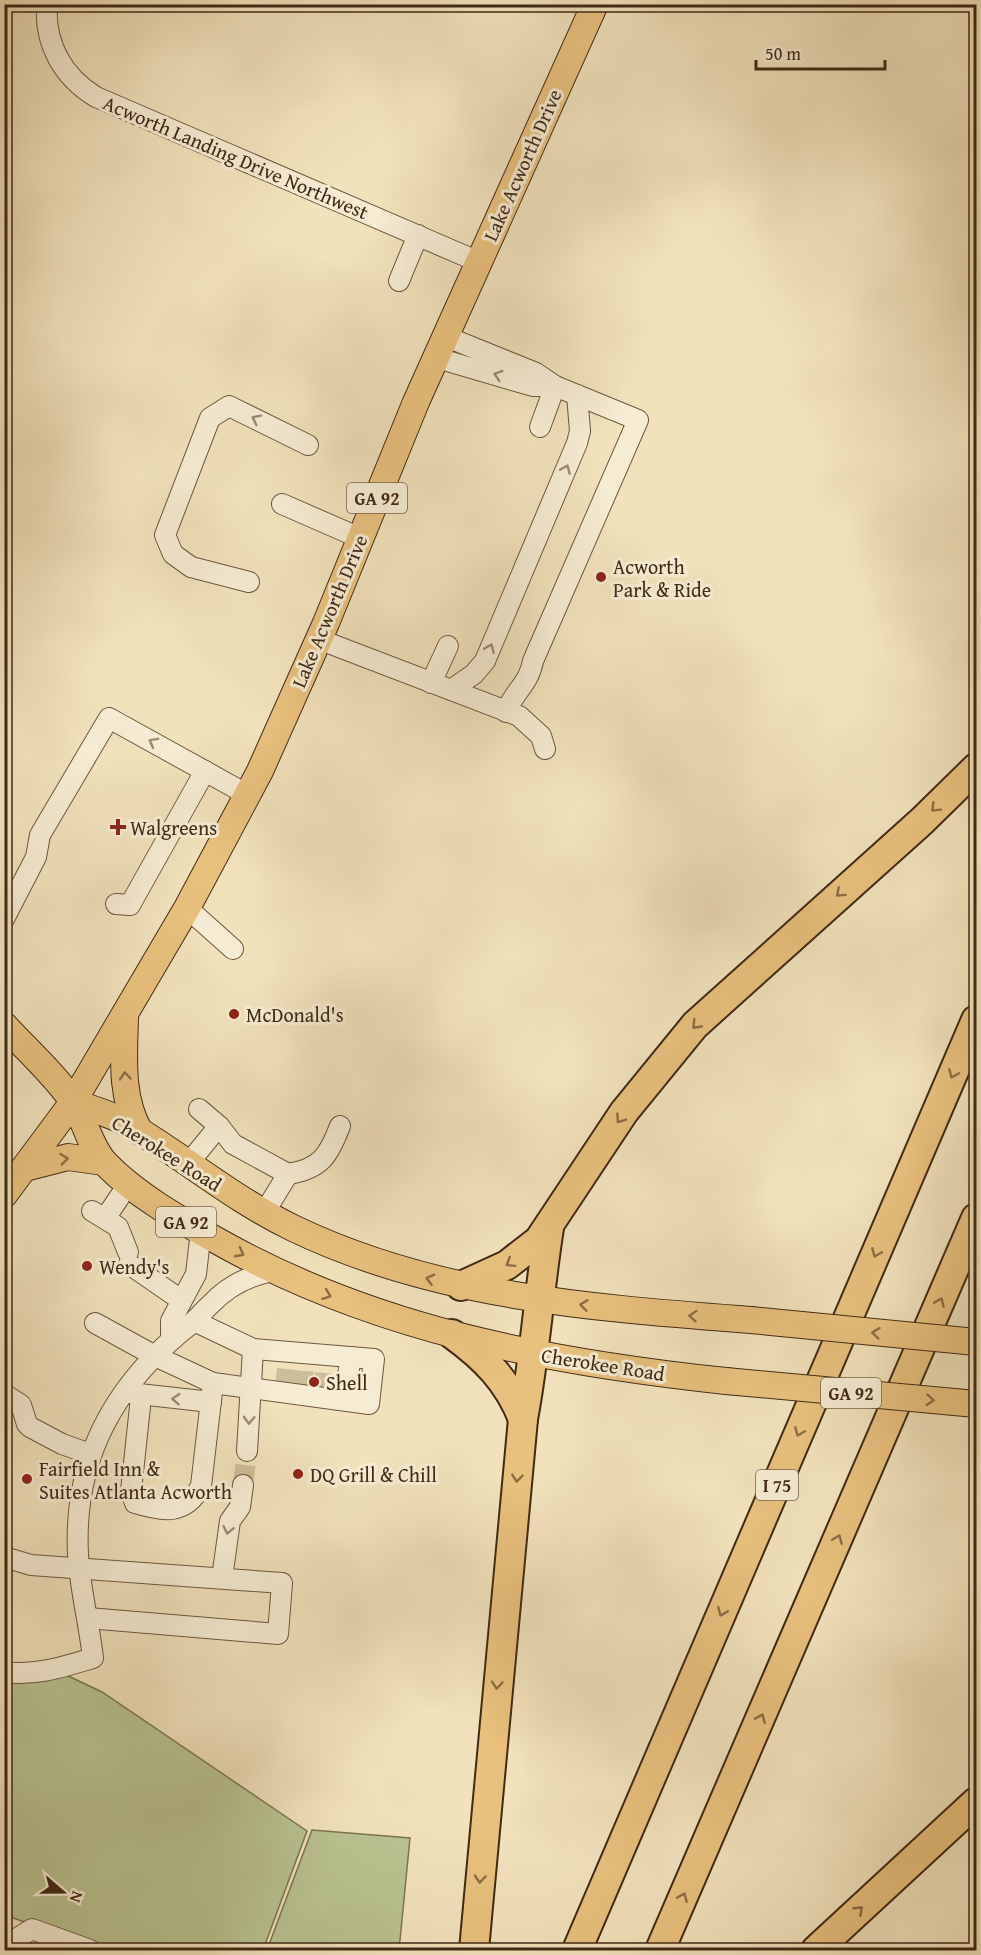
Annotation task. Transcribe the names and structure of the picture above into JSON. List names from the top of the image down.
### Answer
{
  "streets": {
    "highway": ["I 75"],
    "main road": ["Lake Acworth Drive", "GA 92", "Cherokee Road"],
    "street": ["Acworth Landing Drive Northwest"]
  },
  "crossings": [
    ["Acworth Landing Drive Northwest", "Lake Acworth Drive"],
    ["Lake Acworth Drive", "Cherokee Road"]
  ],
  "places": {
    "other": [
      "Acworth Park & Ride",
      "McDonald's",
      "Wendy's",
      "Shell",
      "DQ Grill & Chill",
      "Fairfield Inn & Suites Atlanta Acworth"
    ],
    "health": ["Walgreens"]
  },
  "scale_bar": "50 m",
  "north": "right"
}
